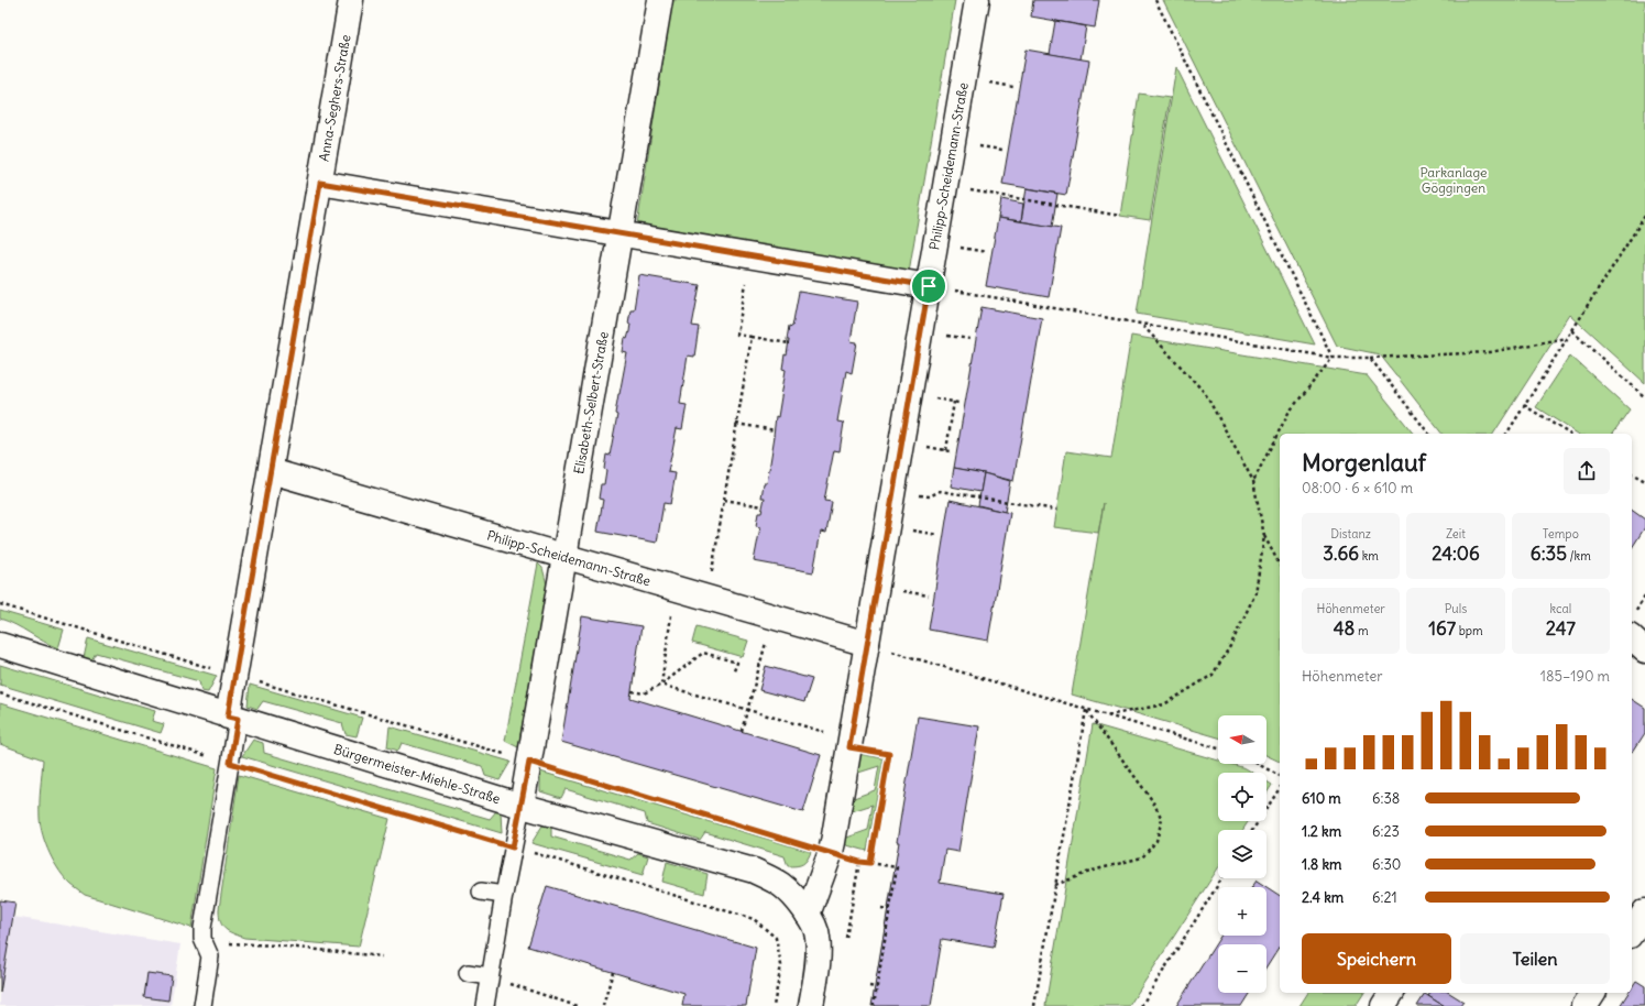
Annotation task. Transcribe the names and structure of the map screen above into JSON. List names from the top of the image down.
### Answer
{
  "streets": {
    "street": [
      "Anna-Seghers-Straße",
      "Philipp-Scheidemann-Straße",
      "Elisabeth-Selbert-Straße",
      "Bürgermeister-Miehle-Straße"
    ]
  },
  "crossings": [
    ["Anna-Seghers-Straße", "Philipp-Scheidemann-Straße"],
    ["Anna-Seghers-Straße", "Bürgermeister-Miehle-Straße"],
    ["Philipp-Scheidemann-Straße", "Elisabeth-Selbert-Straße"],
    ["Philipp-Scheidemann-Straße", "Bürgermeister-Miehle-Straße"],
    ["Elisabeth-Selbert-Straße", "Bürgermeister-Miehle-Straße"]
  ],
  "parks": ["Parkanlage Göggingen"],
  "north": "left",
  "page": {
    "heading": ["Morgenlauf", "08:00 · 6 × 610 m"],
    "stats": [
      ["Distanz", "3.66 km"],
      ["Zeit", "24:06"],
      ["Tempo", "6:35 /km"],
      ["Höhenmeter", "48 m"],
      ["Puls", "167 bpm"],
      ["kcal", "247"]
    ],
    "chart": ["Höhenmeter", "185–190 m"],
    "map_buttons": ["+", "−"],
    "list": [
      {
        "name": "610 m",
        "note": "6:38"
      },
      {
        "name": "1.2 km",
        "note": "6:23"
      },
      {
        "name": "1.8 km",
        "note": "6:30"
      },
      {
        "name": "2.4 km",
        "note": "6:21"
      }
    ],
    "buttons": ["Speichern", "Teilen"]
  }
}
